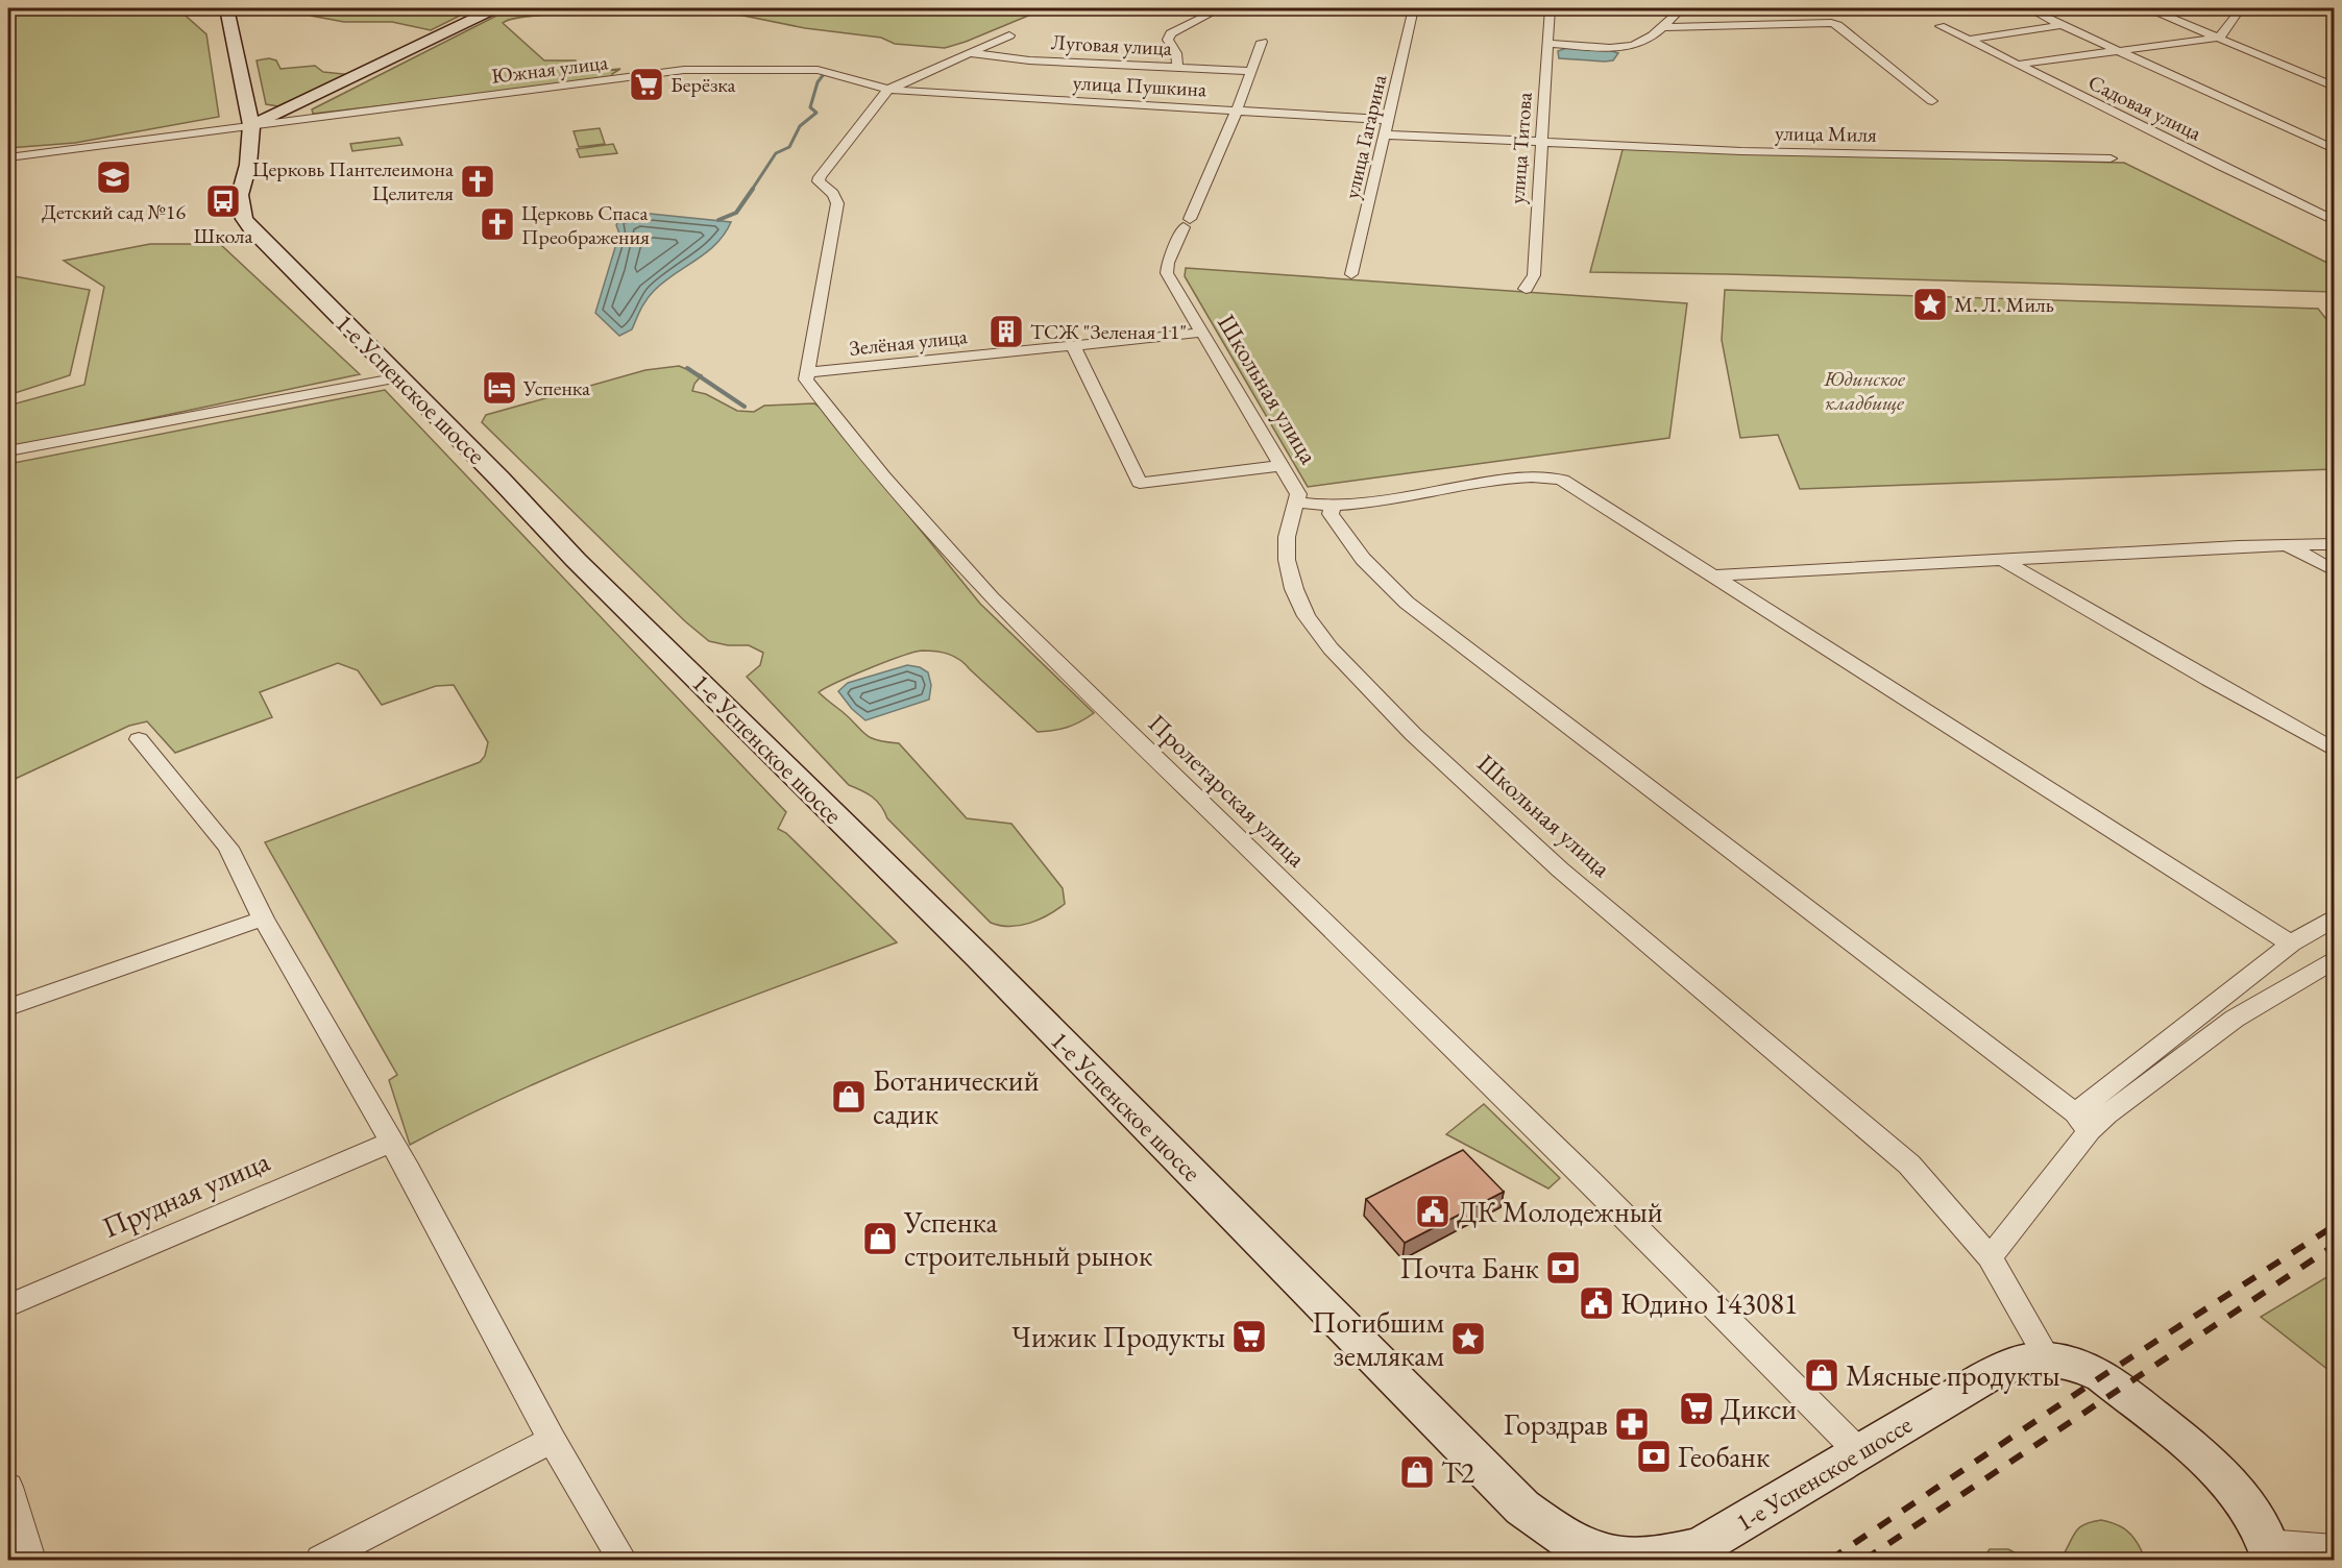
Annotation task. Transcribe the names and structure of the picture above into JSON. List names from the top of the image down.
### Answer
{
  "streets": {
    "main road": ["1-е Успенское шоссе"],
    "street": [
      "Луговая улица",
      "Южная улица",
      "улица Пушкина",
      "Садовая улица",
      "улица Миля",
      "улица Гагарина",
      "улица Титова",
      "Зелёная улица",
      "Школьная улица",
      "Пролетарская улица",
      "Прудная улица"
    ]
  },
  "crossings": [
    ["Южная улица", "улица Пушкина"],
    ["Южная улица", "1-е Успенское шоссе"],
    ["улица Пушкина", "улица Гагарина"],
    ["улица Пушкина", "Школьная улица"],
    ["улица Миля", "улица Титова"],
    ["Зелёная улица", "Школьная улица"],
    ["Зелёная улица", "Пролетарская улица"],
    ["1-е Успенское шоссе", "Школьная улица"],
    ["1-е Успенское шоссе", "Пролетарская улица"]
  ],
  "parks": ["Юдинское кладбище"],
  "places": {
    "supermarket": ["Берёзка", "Чижик Продукты", "Дикси"],
    "school or university": ["Детский сад №16"],
    "church": ["Церковь Пантелеимона Целителя", "Церковь Спаса Преображения"],
    "bus stop": ["Школа"],
    "place": ["М. Л. Миль", "Погибшим землякам"],
    "building": ["ТСЖ \"Зеленая 11\""],
    "hotel": ["Успенка"],
    "shop": [
      "Ботанический садик",
      "Успенка строительный рынок",
      "Мясные продукты",
      "T2"
    ],
    "public building": ["ДК Молодежный", "Юдино 143081"],
    "bank": ["Почта Банк", "Геобанк"],
    "pharmacy": ["Горздрав"]
  }
}
